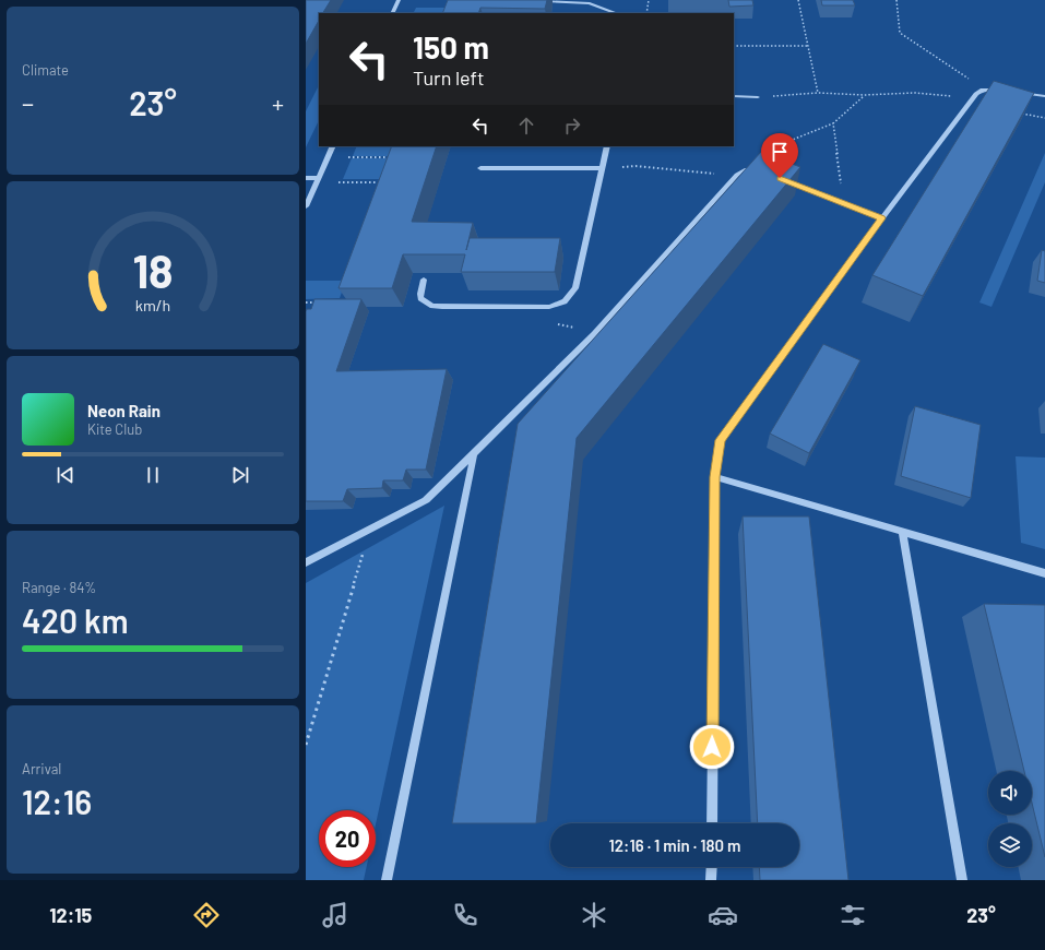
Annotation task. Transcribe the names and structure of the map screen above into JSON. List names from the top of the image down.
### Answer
{
  "page": {
    "tile": [
      "Climate",
      ["Range · 84%", "420 km"],
      ["Arrival", "12:16"]
    ],
    "turn": ["150 m", "Turn left"],
    "heat": ["−", "23°", "+"],
    "song": ["Neon Rain", "Kite Club"],
    "limit": "20",
    "trip": "12:16 · 1 min · 180 m",
    "tabs": ["12:15", "23°"],
    "gauge": ["18", "km/h"]
  }
}
